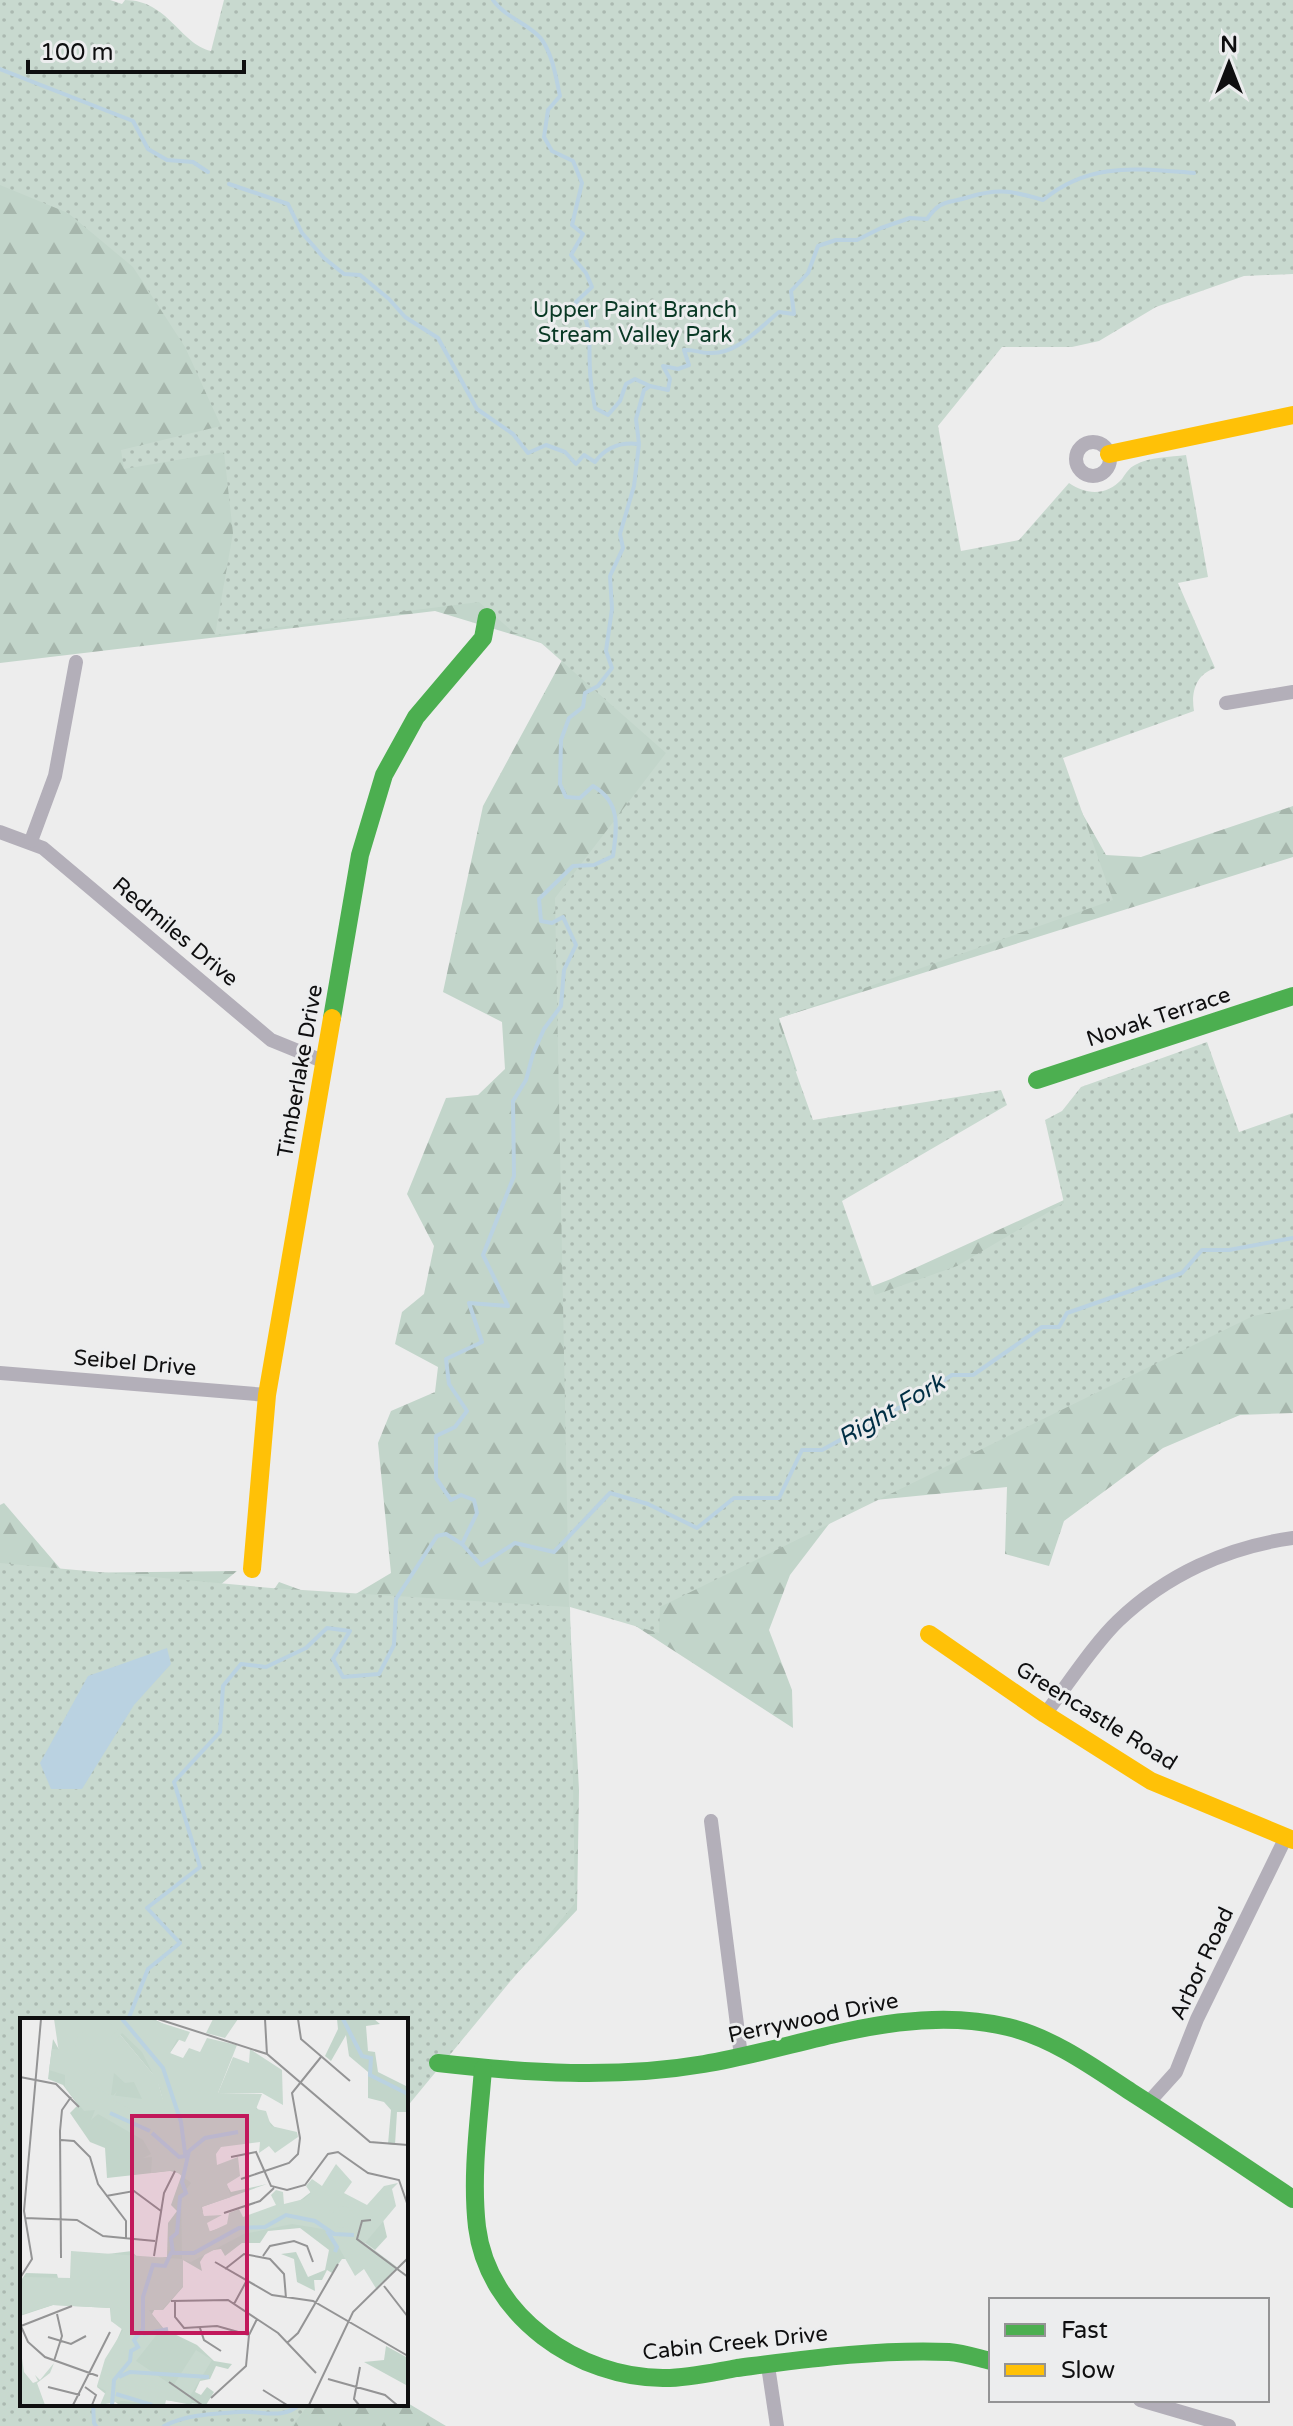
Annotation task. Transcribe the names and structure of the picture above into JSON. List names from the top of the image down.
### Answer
{
  "streets": {
    "street": [
      "Redmiles Drive",
      "Novak Terrace",
      "Timberlake Drive",
      "Seibel Drive",
      "Greencastle Road",
      "Arbor Road",
      "Perrywood Drive",
      "Cabin Creek Drive"
    ]
  },
  "crossings": [
    ["Redmiles Drive", "Timberlake Drive"],
    ["Timberlake Drive", "Seibel Drive"],
    ["Greencastle Road", "Arbor Road"],
    ["Arbor Road", "Perrywood Drive"],
    ["Perrywood Drive", "Cabin Creek Drive"]
  ],
  "water": ["Right Fork"],
  "parks": ["Upper Paint Branch Stream Valley Park"],
  "legend": ["Fast", "Slow"],
  "scale_bar": "100 m",
  "north": "top"
}
